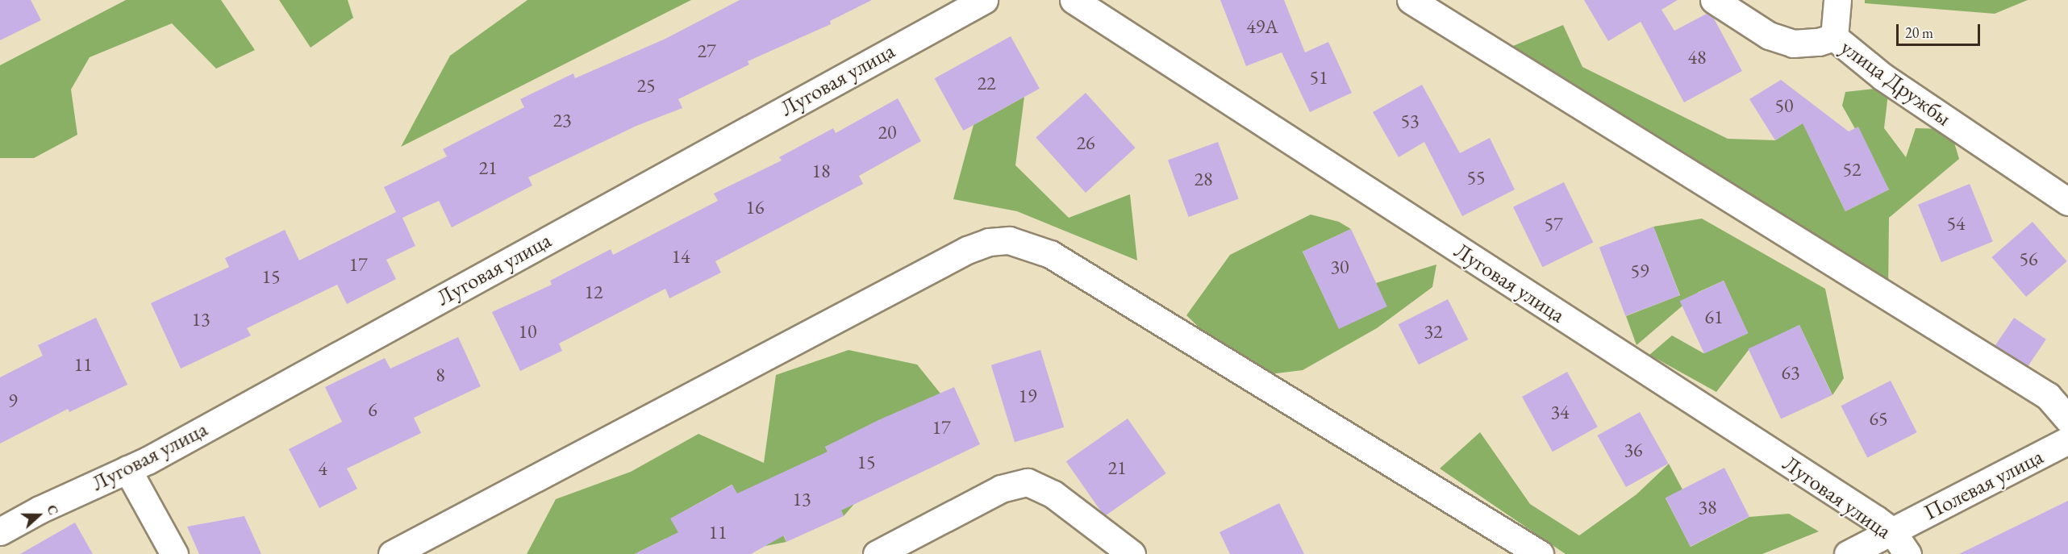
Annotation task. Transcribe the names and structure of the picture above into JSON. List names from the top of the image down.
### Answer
{
  "streets": {
    "street": ["Луговая улица", "улица Дружбы", "Полевая улица"]
  },
  "crossings": [
    ["Луговая улица", "Полевая улица"]
  ],
  "house_numbers": [
    "49А",
    "27",
    "48",
    "51",
    "22",
    "25",
    "50",
    "23",
    "53",
    "20",
    "26",
    "21",
    "52",
    "18",
    "55",
    "28",
    "16",
    "54",
    "57",
    "14",
    "56",
    "17",
    "30",
    "59",
    "15",
    "12",
    "61",
    "13",
    "10",
    "32",
    "11",
    "63",
    "8",
    "19",
    "9",
    "6",
    "34",
    "65",
    "17",
    "36",
    "15",
    "21",
    "4",
    "13",
    "38",
    "11"
  ],
  "scale_bar": "20 m",
  "north": "right"
}
